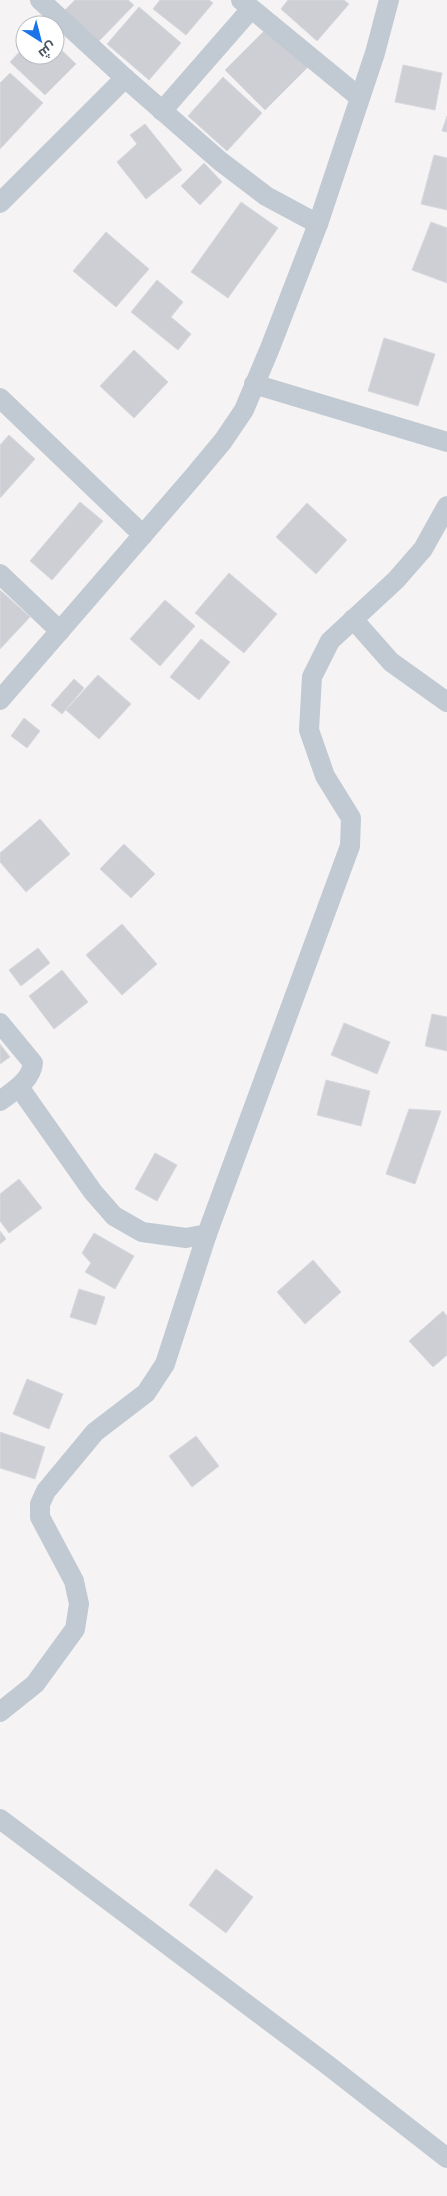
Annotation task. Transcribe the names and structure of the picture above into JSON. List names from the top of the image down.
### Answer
{
  "north": "bottom right"
}
